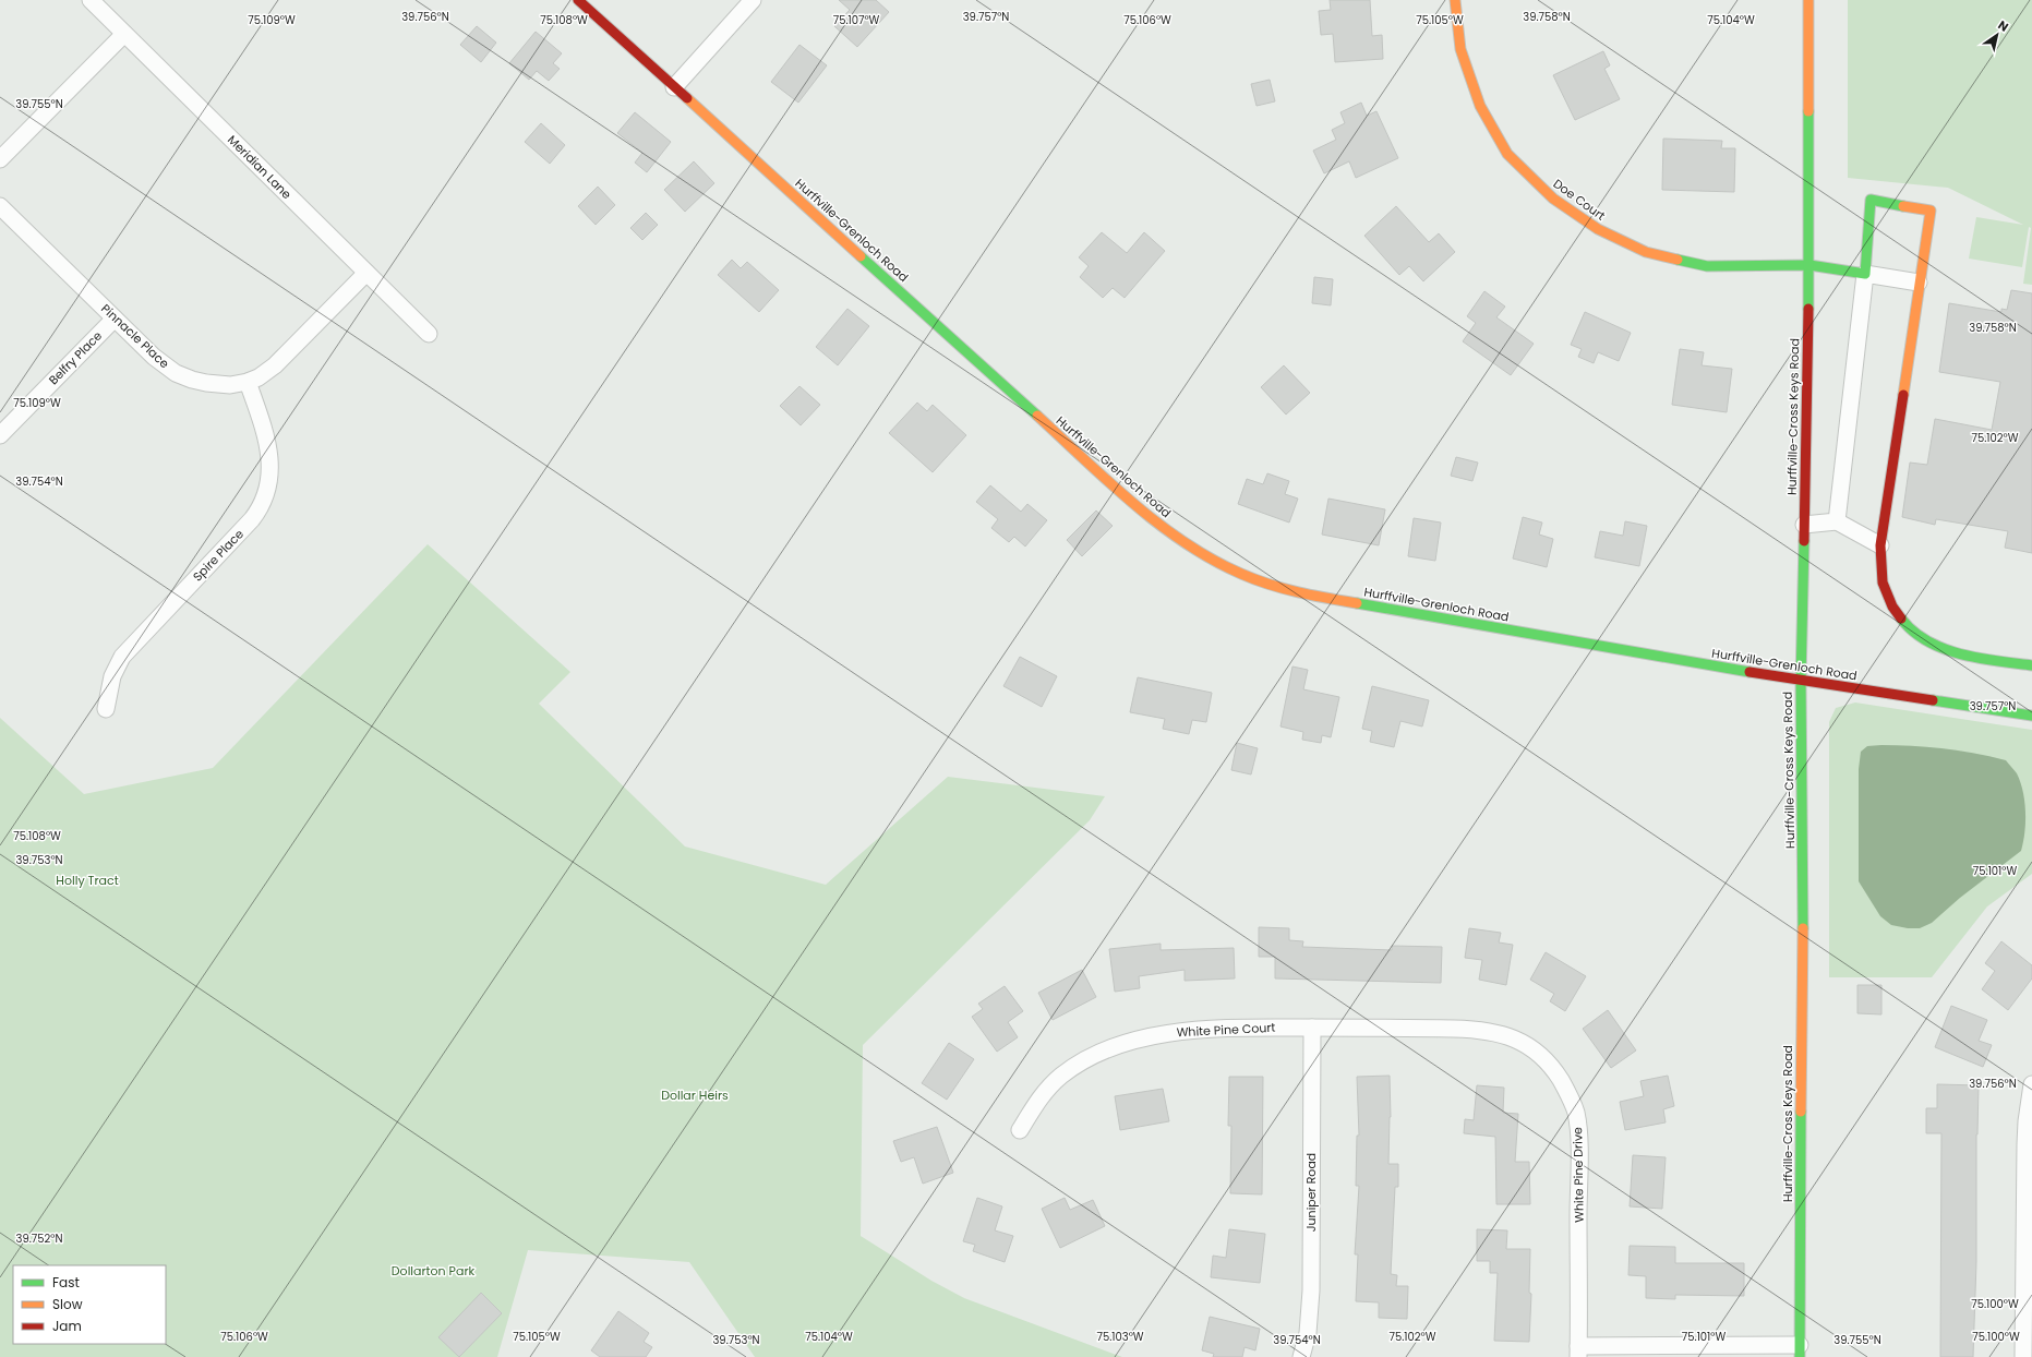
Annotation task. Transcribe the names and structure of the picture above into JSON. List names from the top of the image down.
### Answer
{
  "streets": {
    "main road": ["Doe Court", "Hurffville-Grenloch Road", "Hurffville-Cross Keys Road"],
    "street": [
      "Meridian Lane",
      "Pinnacle Place",
      "Belfry Place",
      "Spire Place",
      "White Pine Court",
      "White Pine Drive",
      "Juniper Road"
    ]
  },
  "crossings": [
    ["Meridian Lane", "Pinnacle Place"],
    ["Doe Court", "Hurffville-Cross Keys Road"],
    ["Hurffville-Grenloch Road", "Hurffville-Cross Keys Road"],
    ["Pinnacle Place", "Belfry Place"],
    ["Pinnacle Place", "Spire Place"],
    ["White Pine Court", "White Pine Drive"],
    ["White Pine Court", "Juniper Road"],
    ["White Pine Drive", "Juniper Road"]
  ],
  "parks": ["Holly Tract", "Dollar Heirs", "Dollarton Park"],
  "legend": ["Fast", "Slow", "Jam"],
  "north": "top right",
  "coordinates": [
    "39.756°N",
    "39.757°N",
    "39.758°N",
    "75.109°W",
    "75.108°W",
    "75.107°W",
    "75.106°W",
    "75.105°W",
    "75.104°W",
    "39.755°N",
    "75.102°W",
    "39.754°N",
    "39.753°N",
    "75.101°W",
    "39.752°N",
    "75.100°W",
    "75.103°W"
  ]
}
